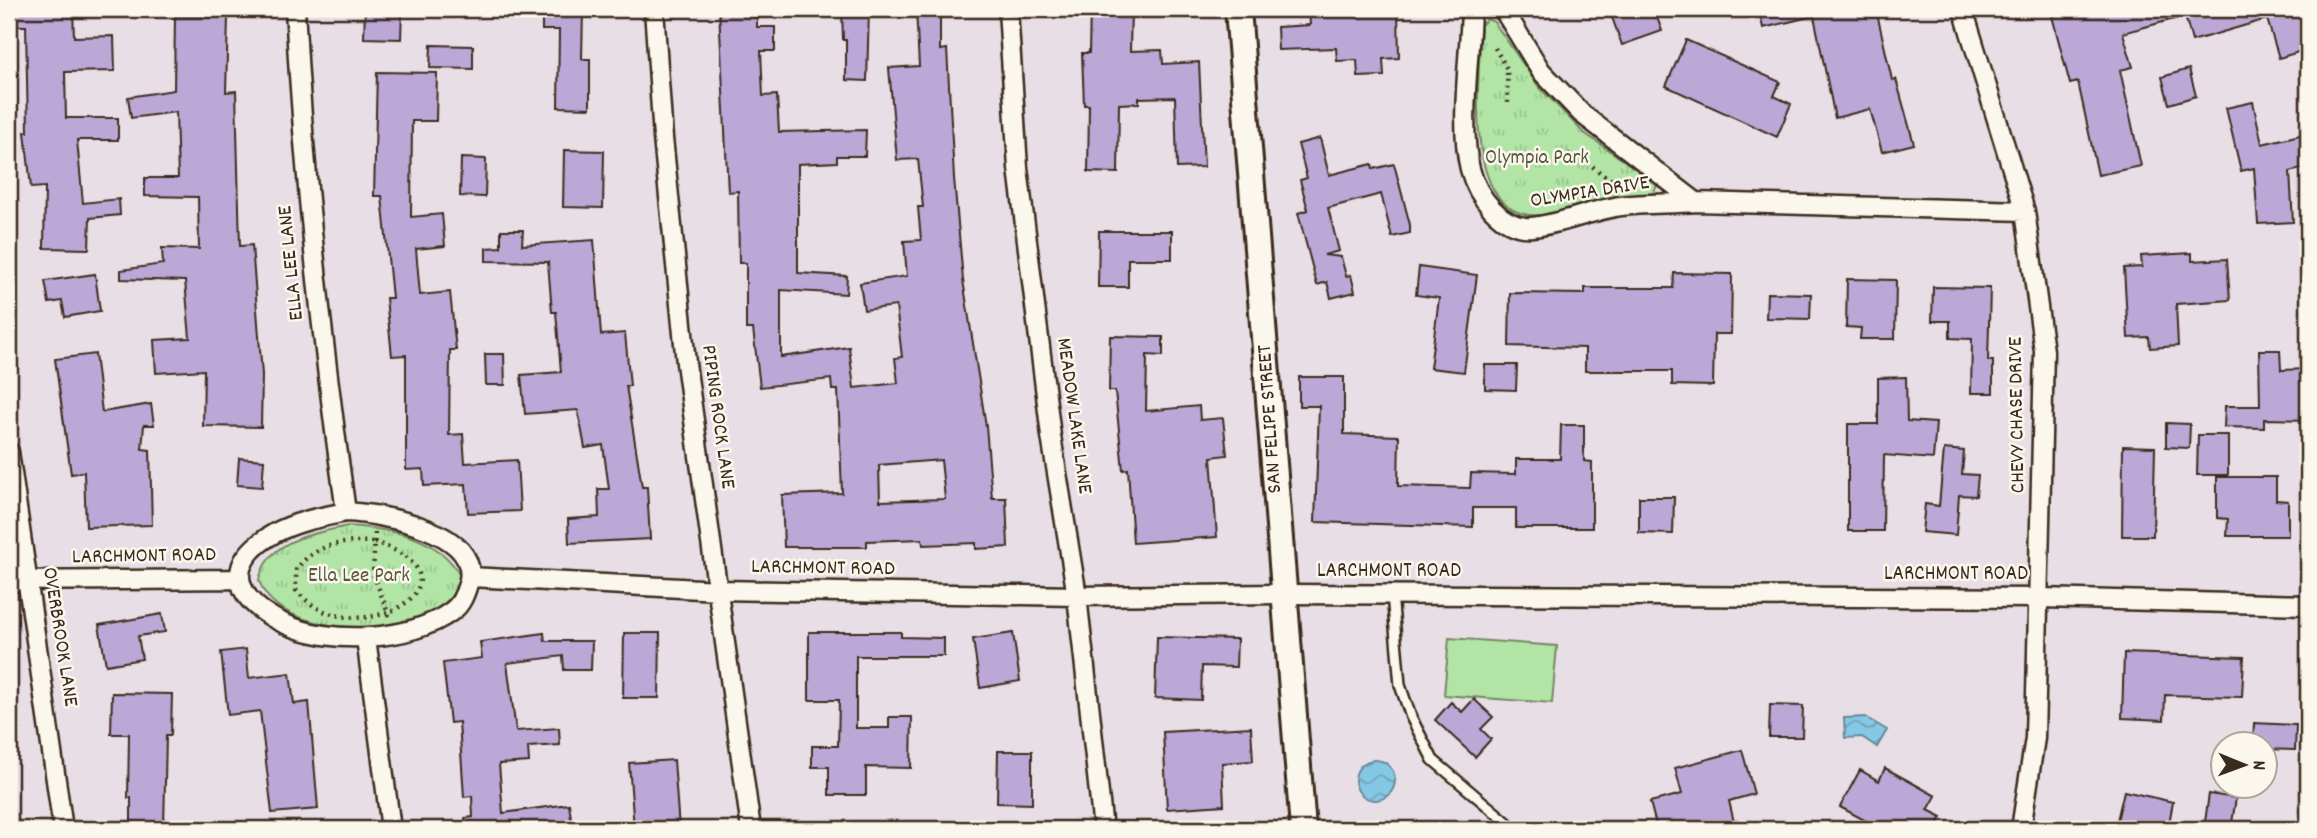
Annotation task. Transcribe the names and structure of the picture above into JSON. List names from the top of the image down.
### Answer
{
  "streets": {
    "main road": ["SAN FELIPE STREET"],
    "street": [
      "OLYMPIA DRIVE",
      "ELLA LEE LANE",
      "CHEVY CHASE DRIVE",
      "MEADOW LAKE LANE",
      "PIPING ROCK LANE",
      "LARCHMONT ROAD",
      "OVERBROOK LANE"
    ]
  },
  "crossings": [
    ["OLYMPIA DRIVE", "CHEVY CHASE DRIVE"],
    ["CHEVY CHASE DRIVE", "LARCHMONT ROAD"],
    ["MEADOW LAKE LANE", "LARCHMONT ROAD"],
    ["PIPING ROCK LANE", "LARCHMONT ROAD"],
    ["SAN FELIPE STREET", "LARCHMONT ROAD"],
    ["LARCHMONT ROAD", "OVERBROOK LANE"]
  ],
  "parks": ["Olympia Park", "Ella Lee Park"],
  "north": "right"
}
